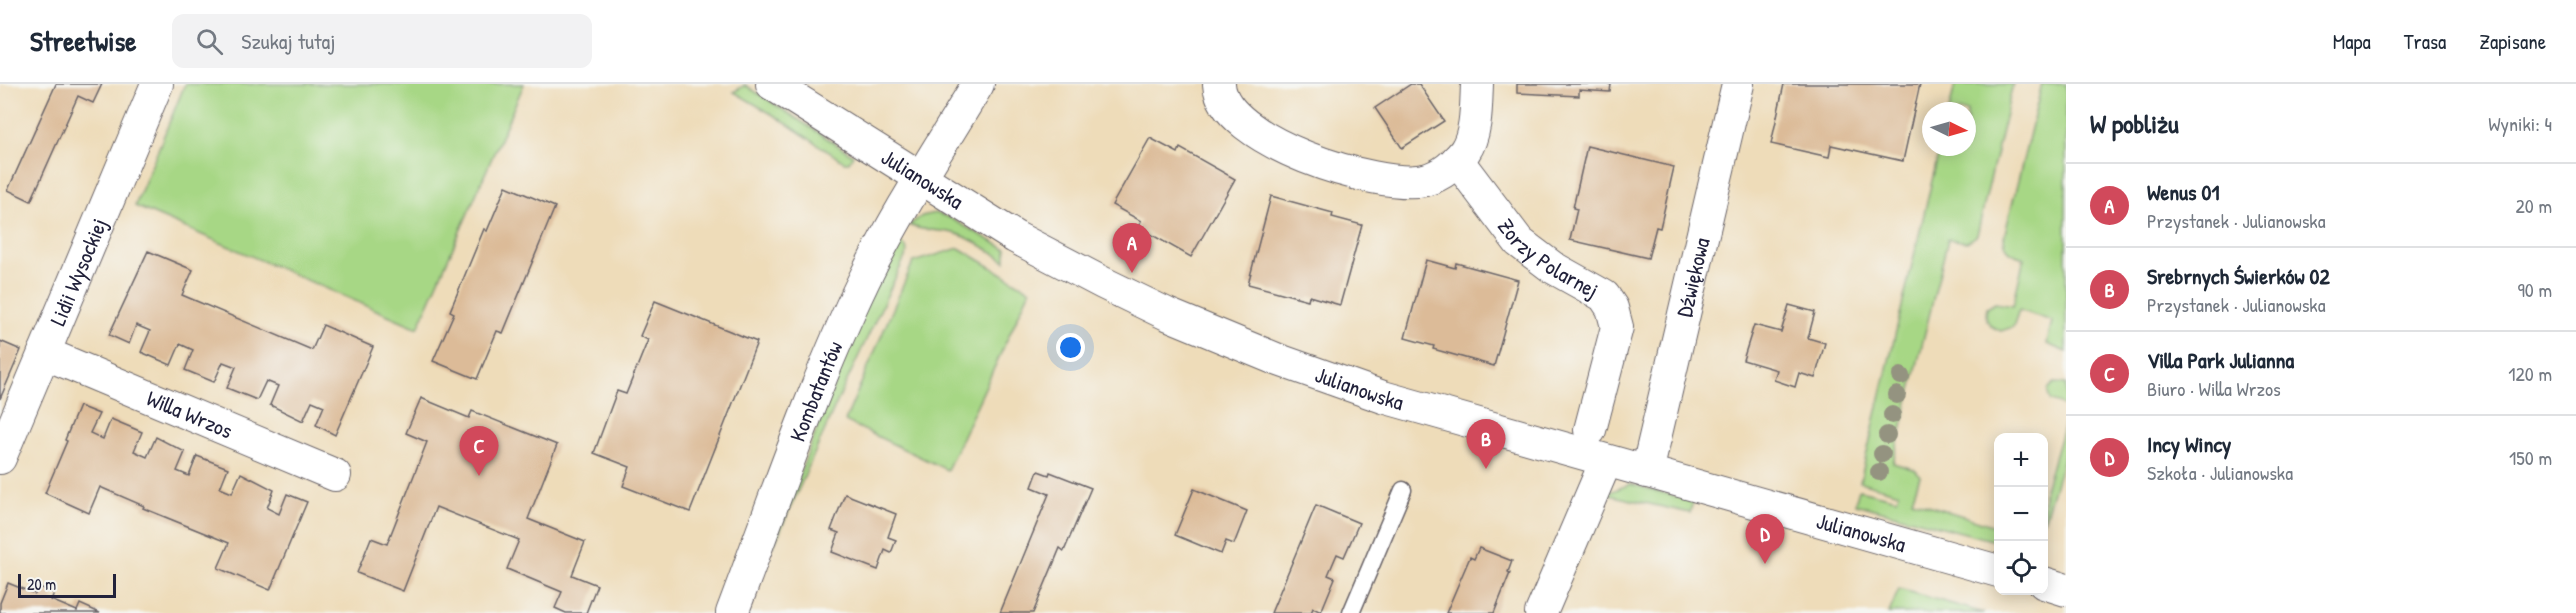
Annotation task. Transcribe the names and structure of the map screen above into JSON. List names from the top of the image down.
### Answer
{
  "streets": {
    "street": [
      "Julianowska",
      "Zorzy Polarnej",
      "Lidii Wysockiej",
      "Dźwiękowa",
      "Kombatantów",
      "Willa Wrzos"
    ]
  },
  "crossings": [
    ["Julianowska", "Dźwiękowa"],
    ["Julianowska", "Kombatantów"],
    ["Lidii Wysockiej", "Willa Wrzos"]
  ],
  "scale_bar": "20 m",
  "north": "right",
  "page": {
    "header": "Streetwise",
    "search": "Szukaj tutaj",
    "nav": ["Mapa", "Trasa", "Zapisane"],
    "heading": ["W pobliżu", "Wyniki: 4"],
    "list": [
      {
        "mark": "A",
        "name": "Wenus 01",
        "note": "Przystanek · Julianowska",
        "value": "20 m"
      },
      {
        "mark": "B",
        "name": "Srebrnych Świerków 02",
        "note": "Przystanek · Julianowska",
        "value": "90 m"
      },
      {
        "mark": "C",
        "name": "Villa Park Julianna",
        "note": "Biuro · Willa Wrzos",
        "value": "120 m"
      },
      {
        "mark": "D",
        "name": "Incy Wincy",
        "note": "Szkoła · Julianowska",
        "value": "150 m"
      }
    ],
    "pins": [
      "A",
      "B",
      "C",
      "D"
    ],
    "map_buttons": ["+", "−"],
    "scale": "20 m"
  }
}
